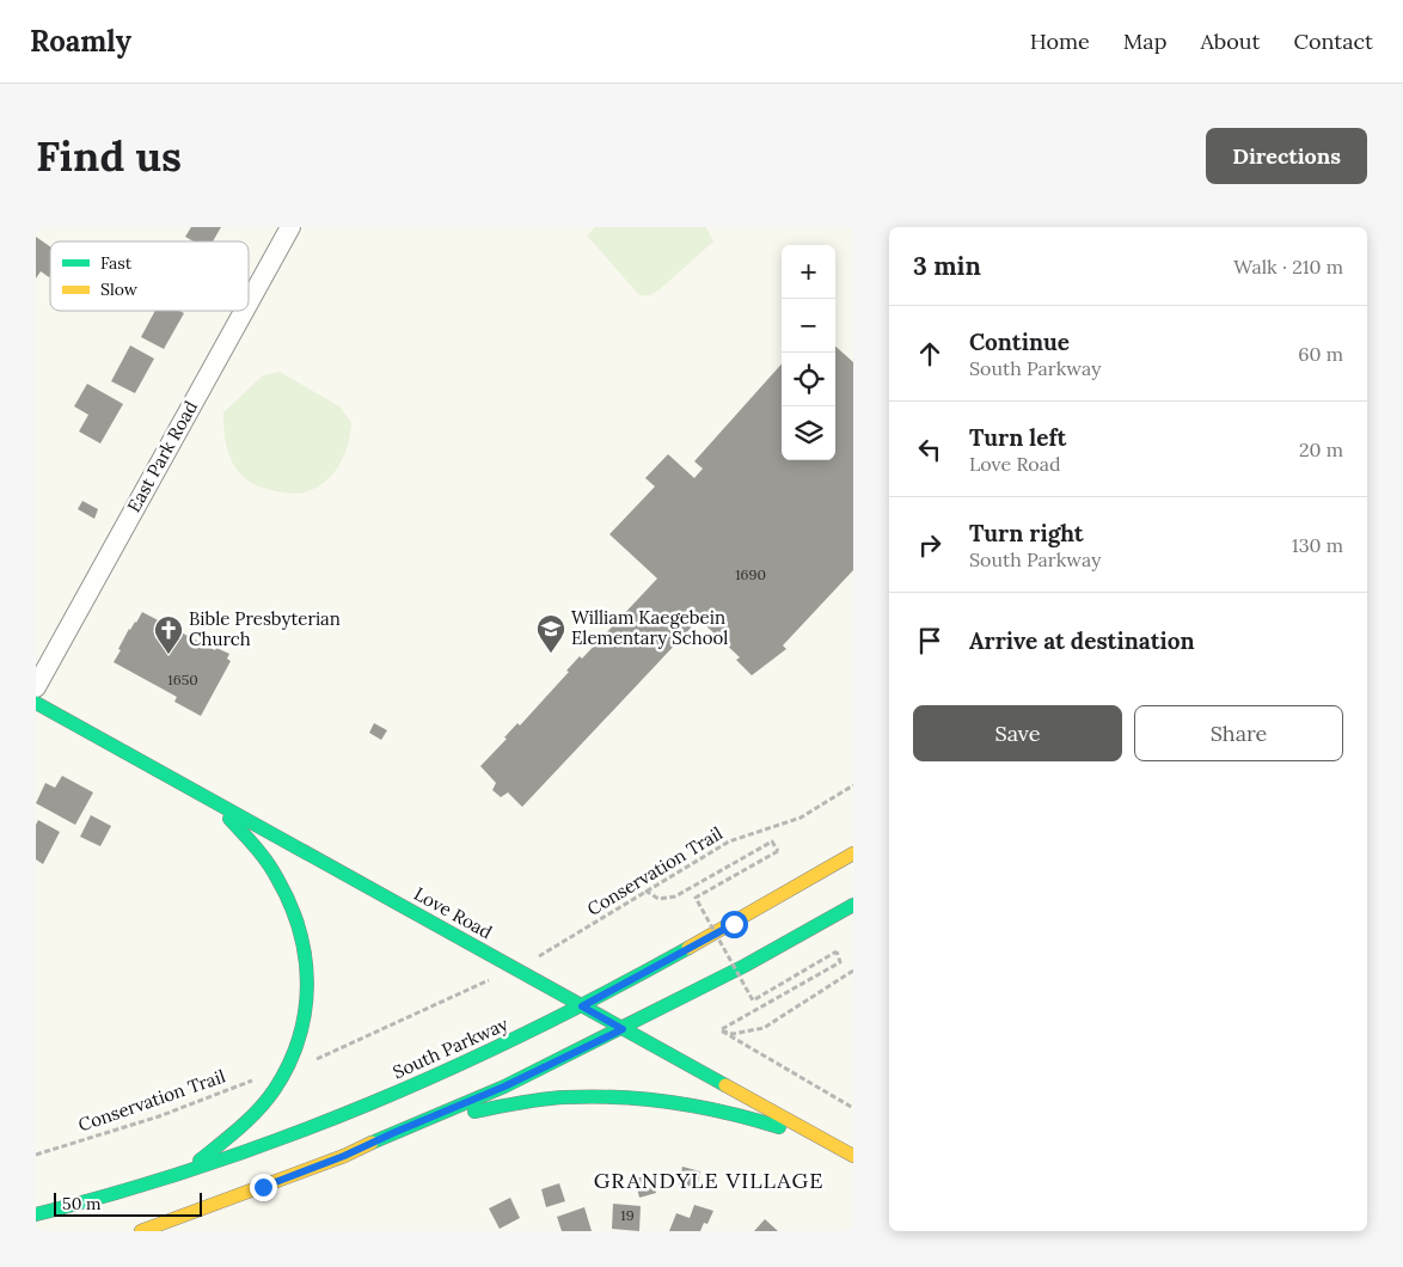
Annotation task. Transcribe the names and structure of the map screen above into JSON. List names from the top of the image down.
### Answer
{
  "streets": {
    "main road": ["Love Road", "South Parkway"],
    "street": ["East Park Road"],
    "path": ["Conservation Trail"]
  },
  "crossings": [
    ["Love Road", "South Parkway"]
  ],
  "districts": ["GRANDYLE VILLAGE"],
  "places": {
    "school or university": ["William Kaegebein Elementary School"],
    "church": ["Bible Presbyterian Church"]
  },
  "house_numbers": ["1690", "1650", "19"],
  "legend": ["Fast", "Slow"],
  "scale_bar": "50 m",
  "page": {
    "header": "Roamly",
    "nav": [
      "Home",
      "Map",
      "About",
      "Contact"
    ],
    "buttons": [
      "Directions",
      ["Save", "Share"]
    ],
    "title": "Find us",
    "heading": ["3 min", "Walk · 210 m"],
    "map_buttons": ["+", "−"],
    "list": [
      ["Continue", "South Parkway", "60 m"],
      ["Turn left", "Love Road", "20 m"],
      ["Turn right", "South Parkway", "130 m"],
      "Arrive at destination"
    ],
    "scale": "50 m"
  }
}
